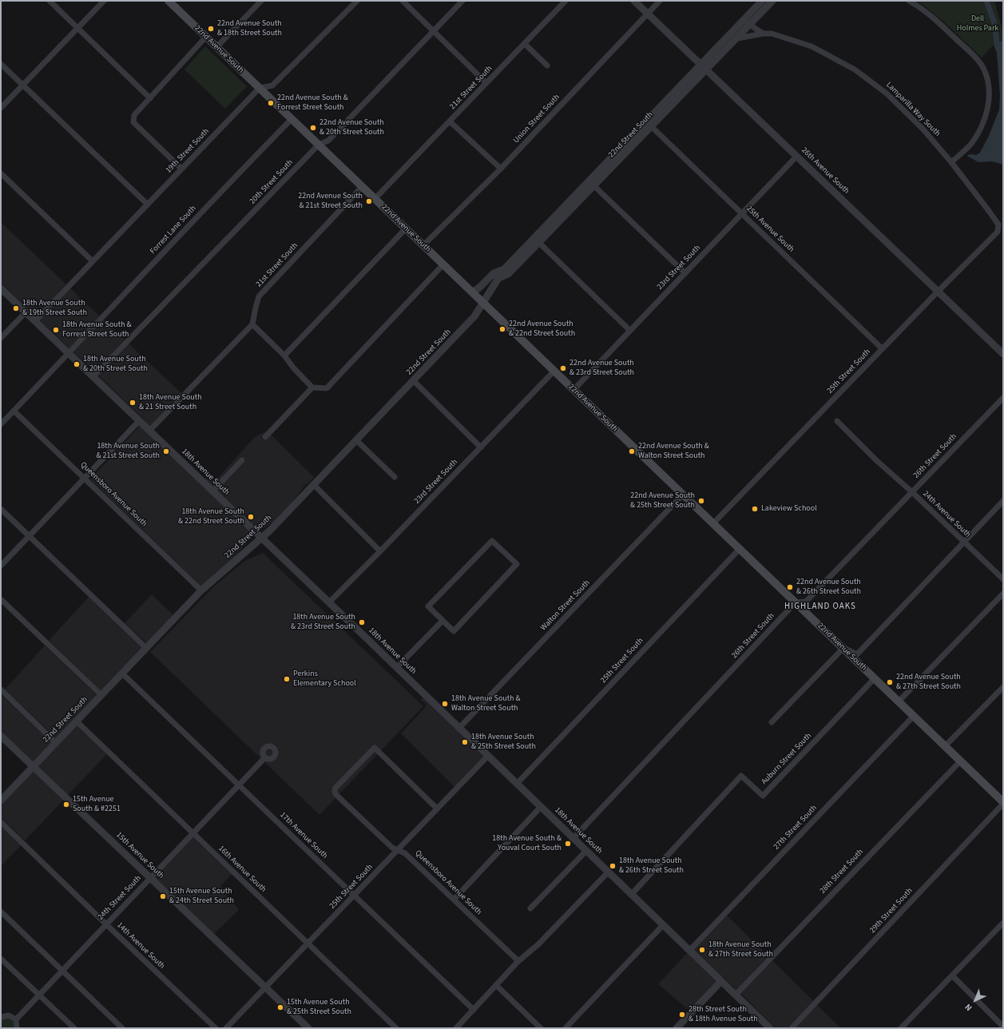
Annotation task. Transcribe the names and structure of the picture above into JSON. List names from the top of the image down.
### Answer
{
  "streets": {
    "main road": ["22nd Avenue South"],
    "street": [
      "21st Street South",
      "Lamparilla Way South",
      "Union Street South",
      "22nd Street South",
      "19th Street South",
      "26th Avenue South",
      "20th Street South",
      "25th Avenue South",
      "Forrest Lane South",
      "23rd Street South",
      "25th Street South",
      "26th Street South",
      "18th Avenue South",
      "Queensboro Avenue South",
      "24th Avenue South",
      "Walton Street South",
      "Auburn Street South",
      "27th Street South",
      "17th Avenue South",
      "15th Avenue South",
      "16th Avenue South",
      "28th Street South",
      "24th Street South",
      "29th Street South",
      "14th Avenue South"
    ]
  },
  "crossings": [
    ["22nd Avenue South", "21st Street South"],
    ["22nd Avenue South", "Union Street South"],
    ["22nd Avenue South", "22nd Street South"],
    ["22nd Avenue South", "19th Street South"],
    ["22nd Avenue South", "20th Street South"],
    ["22nd Avenue South", "Forrest Lane South"],
    ["22nd Avenue South", "23rd Street South"],
    ["22nd Avenue South", "25th Street South"],
    ["22nd Avenue South", "26th Street South"],
    ["22nd Avenue South", "Walton Street South"],
    ["22nd Avenue South", "Auburn Street South"],
    ["22nd Avenue South", "27th Street South"],
    ["22nd Avenue South", "28th Street South"],
    ["22nd Avenue South", "29th Street South"],
    ["Lamparilla Way South", "22nd Street South"],
    ["Lamparilla Way South", "25th Street South"],
    ["Union Street South", "26th Avenue South"],
    ["22nd Street South", "26th Avenue South"],
    ["22nd Street South", "25th Avenue South"],
    ["22nd Street South", "18th Avenue South"],
    ["22nd Street South", "Queensboro Avenue South"],
    ["22nd Street South", "17th Avenue South"],
    ["22nd Street South", "15th Avenue South"],
    ["22nd Street South", "16th Avenue South"],
    ["19th Street South", "18th Avenue South"],
    ["26th Avenue South", "23rd Street South"],
    ["26th Avenue South", "25th Street South"],
    ["20th Street South", "18th Avenue South"],
    ["25th Avenue South", "23rd Street South"],
    ["25th Avenue South", "25th Street South"],
    ["Forrest Lane South", "18th Avenue South"],
    ["23rd Street South", "18th Avenue South"],
    ["25th Street South", "18th Avenue South"],
    ["25th Street South", "Queensboro Avenue South"],
    ["25th Street South", "17th Avenue South"],
    ["25th Street South", "15th Avenue South"],
    ["25th Street South", "16th Avenue South"],
    ["26th Street South", "18th Avenue South"],
    ["26th Street South", "24th Avenue South"],
    ["18th Avenue South", "Walton Street South"],
    ["18th Avenue South", "Auburn Street South"],
    ["18th Avenue South", "27th Street South"],
    ["18th Avenue South", "28th Street South"],
    ["17th Avenue South", "24th Street South"],
    ["15th Avenue South", "24th Street South"],
    ["16th Avenue South", "24th Street South"],
    ["24th Street South", "14th Avenue South"]
  ],
  "districts": ["HIGHLAND OAKS"],
  "parks": ["Dell Holmes Park"],
  "places": [
    "22nd Avenue South & 18th Street South",
    "22nd Avenue South & Forrest Street South",
    "22nd Avenue South & 20th Street South",
    "22nd Avenue South & 21st Street South",
    "18th Avenue South & 19th Street South",
    "22nd Avenue South & 22nd Street South",
    "18th Avenue South & Forrest Street South",
    "18th Avenue South & 20th Street South",
    "22nd Avenue South & 23rd Street South",
    "18th Avenue South & 21 Street South",
    "18th Avenue South & 21st Street South",
    "22nd Avenue South & Walton Street South",
    "22nd Avenue South & 25th Street South",
    "Lakeview School",
    "18th Avenue South & 22nd Street South",
    "22nd Avenue South & 26th Street South",
    "18th Avenue South & 23rd Street South",
    "Perkins Elementary School",
    "22nd Avenue South & 27th Street South",
    "18th Avenue South & Walton Street South",
    "18th Avenue South & 25th Street South",
    "15th Avenue South & #2251",
    "18th Avenue South & Youval Court South",
    "18th Avenue South & 26th Street South",
    "15th Avenue South & 24th Street South",
    "18th Avenue South & 27th Street South",
    "15th Avenue South & 25th Street South",
    "28th Street South & 18th Avenue South"
  ],
  "north": "bottom left"
}
